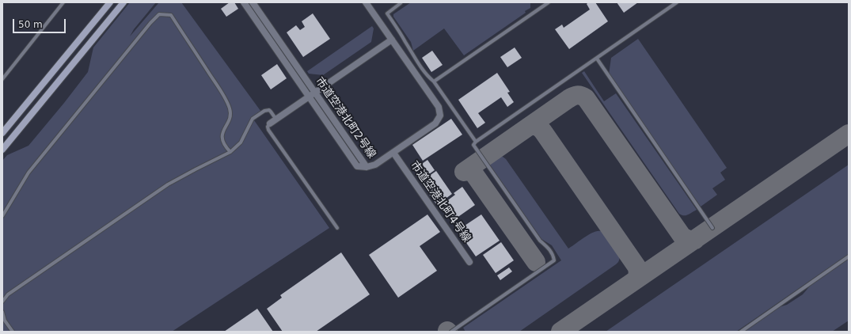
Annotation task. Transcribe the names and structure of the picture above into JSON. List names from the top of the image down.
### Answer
{
  "streets": {
    "street": ["市道空港北町2号線", "市道空港北町4号線"]
  },
  "crossings": [
    ["市道空港北町2号線", "市道空港北町4号線"]
  ],
  "scale_bar": "50 m"
}
